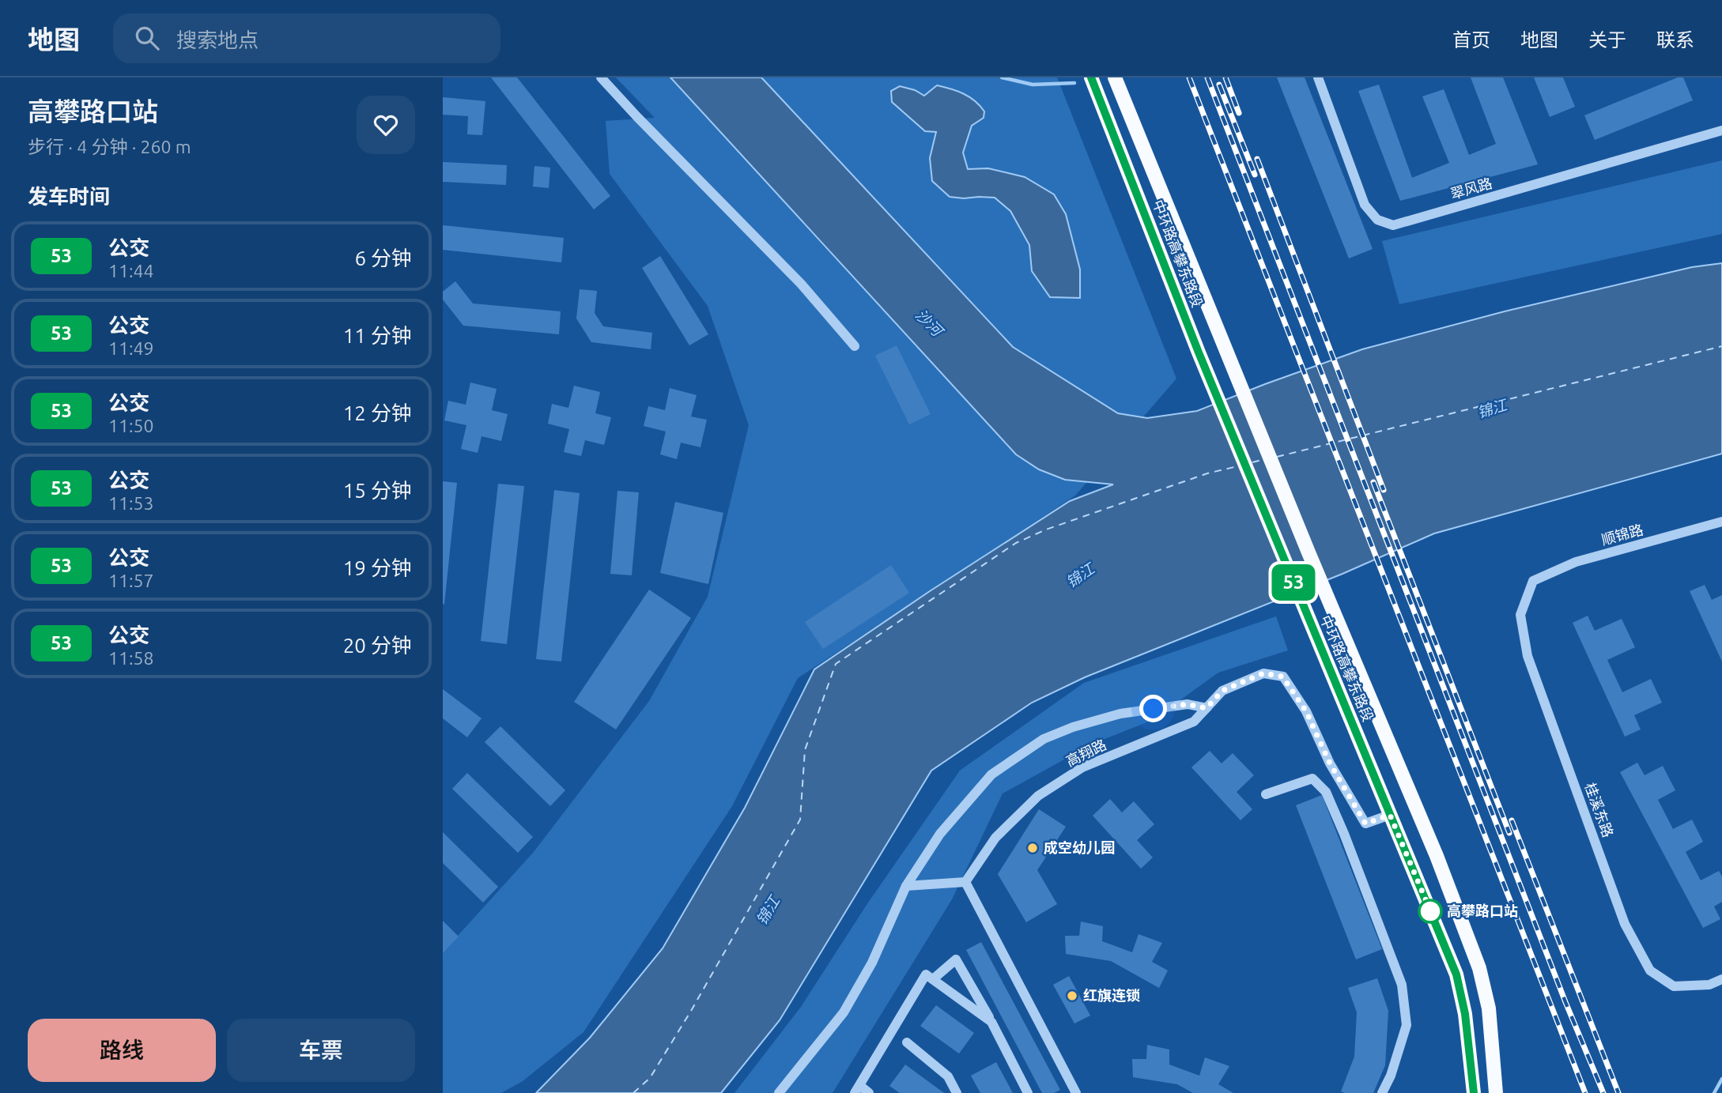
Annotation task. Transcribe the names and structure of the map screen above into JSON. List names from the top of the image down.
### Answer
{
  "streets": {
    "main road": ["中环路高攀东路段"],
    "street": [
      "翠风路",
      "顺锦路",
      "高翔路",
      "桂溪东路"
    ]
  },
  "crossings": [
    ["中环路高攀东路段", "高翔路"],
    ["顺锦路", "桂溪东路"]
  ],
  "water": ["沙河", "锦江"],
  "places": ["成空幼儿园", "高攀路口站", "红旗连锁"],
  "lines": ["bus line 53"],
  "page": {
    "header": "地图",
    "search": "搜索地点",
    "nav": [
      "首页",
      "地图",
      "关于",
      "联系"
    ],
    "heading": [
      ["高攀路口站", "步行 · 4 分钟 · 260 m"],
      "发车时间"
    ],
    "on_map": "53",
    "list": [
      {
        "mark": "53",
        "name": "公交",
        "note": "11:44",
        "value": "6 分钟"
      },
      {
        "mark": "53",
        "name": "公交",
        "note": "11:49",
        "value": "11 分钟"
      },
      {
        "mark": "53",
        "name": "公交",
        "note": "11:50",
        "value": "12 分钟"
      },
      {
        "mark": "53",
        "name": "公交",
        "note": "11:53",
        "value": "15 分钟"
      },
      {
        "mark": "53",
        "name": "公交",
        "note": "11:57",
        "value": "19 分钟"
      },
      {
        "mark": "53",
        "name": "公交",
        "note": "11:58",
        "value": "20 分钟"
      }
    ],
    "buttons": ["路线", "车票"]
  }
}
